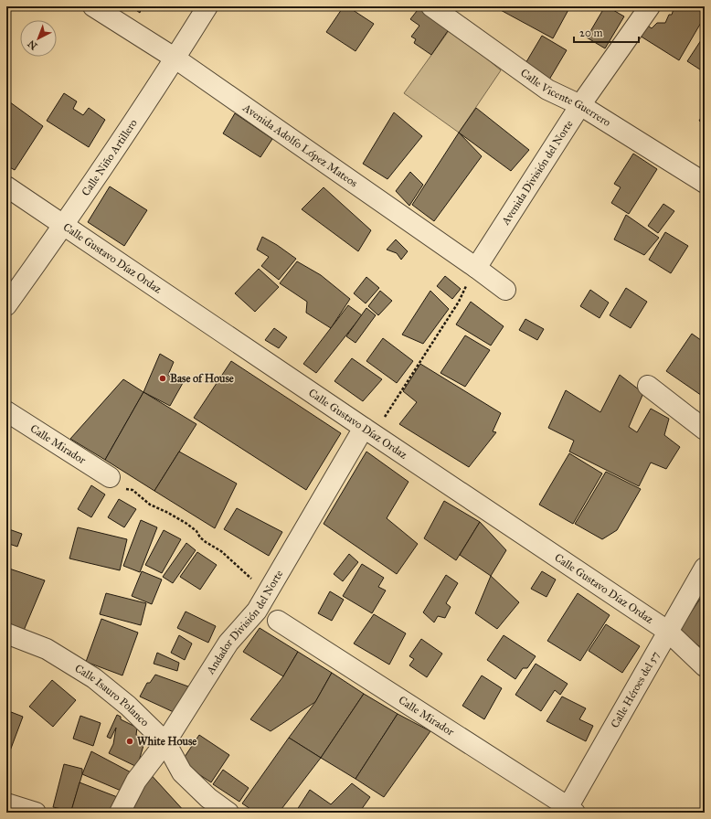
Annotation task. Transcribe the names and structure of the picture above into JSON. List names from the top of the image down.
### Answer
{
  "streets": {
    "street": [
      "Calle Vicente Guerrero",
      "Avenida Adolfo López Mateos",
      "Calle Niño Artillero",
      "Avenida División del Norte",
      "Calle Gustavo Díaz Ordaz",
      "Calle Mirador",
      "Andador División del Norte",
      "Calle Héroes del 57",
      "Calle Isauro Polanco"
    ]
  },
  "crossings": [
    ["Calle Vicente Guerrero", "Avenida División del Norte"],
    ["Avenida Adolfo López Mateos", "Calle Niño Artillero"],
    ["Avenida Adolfo López Mateos", "Avenida División del Norte"],
    ["Calle Niño Artillero", "Calle Gustavo Díaz Ordaz"],
    ["Calle Gustavo Díaz Ordaz", "Andador División del Norte"],
    ["Calle Gustavo Díaz Ordaz", "Calle Héroes del 57"],
    ["Calle Mirador", "Calle Héroes del 57"],
    ["Andador División del Norte", "Calle Isauro Polanco"]
  ],
  "places": ["Base of House", "White House"],
  "scale_bar": "20 m",
  "north": "bottom left"
}
